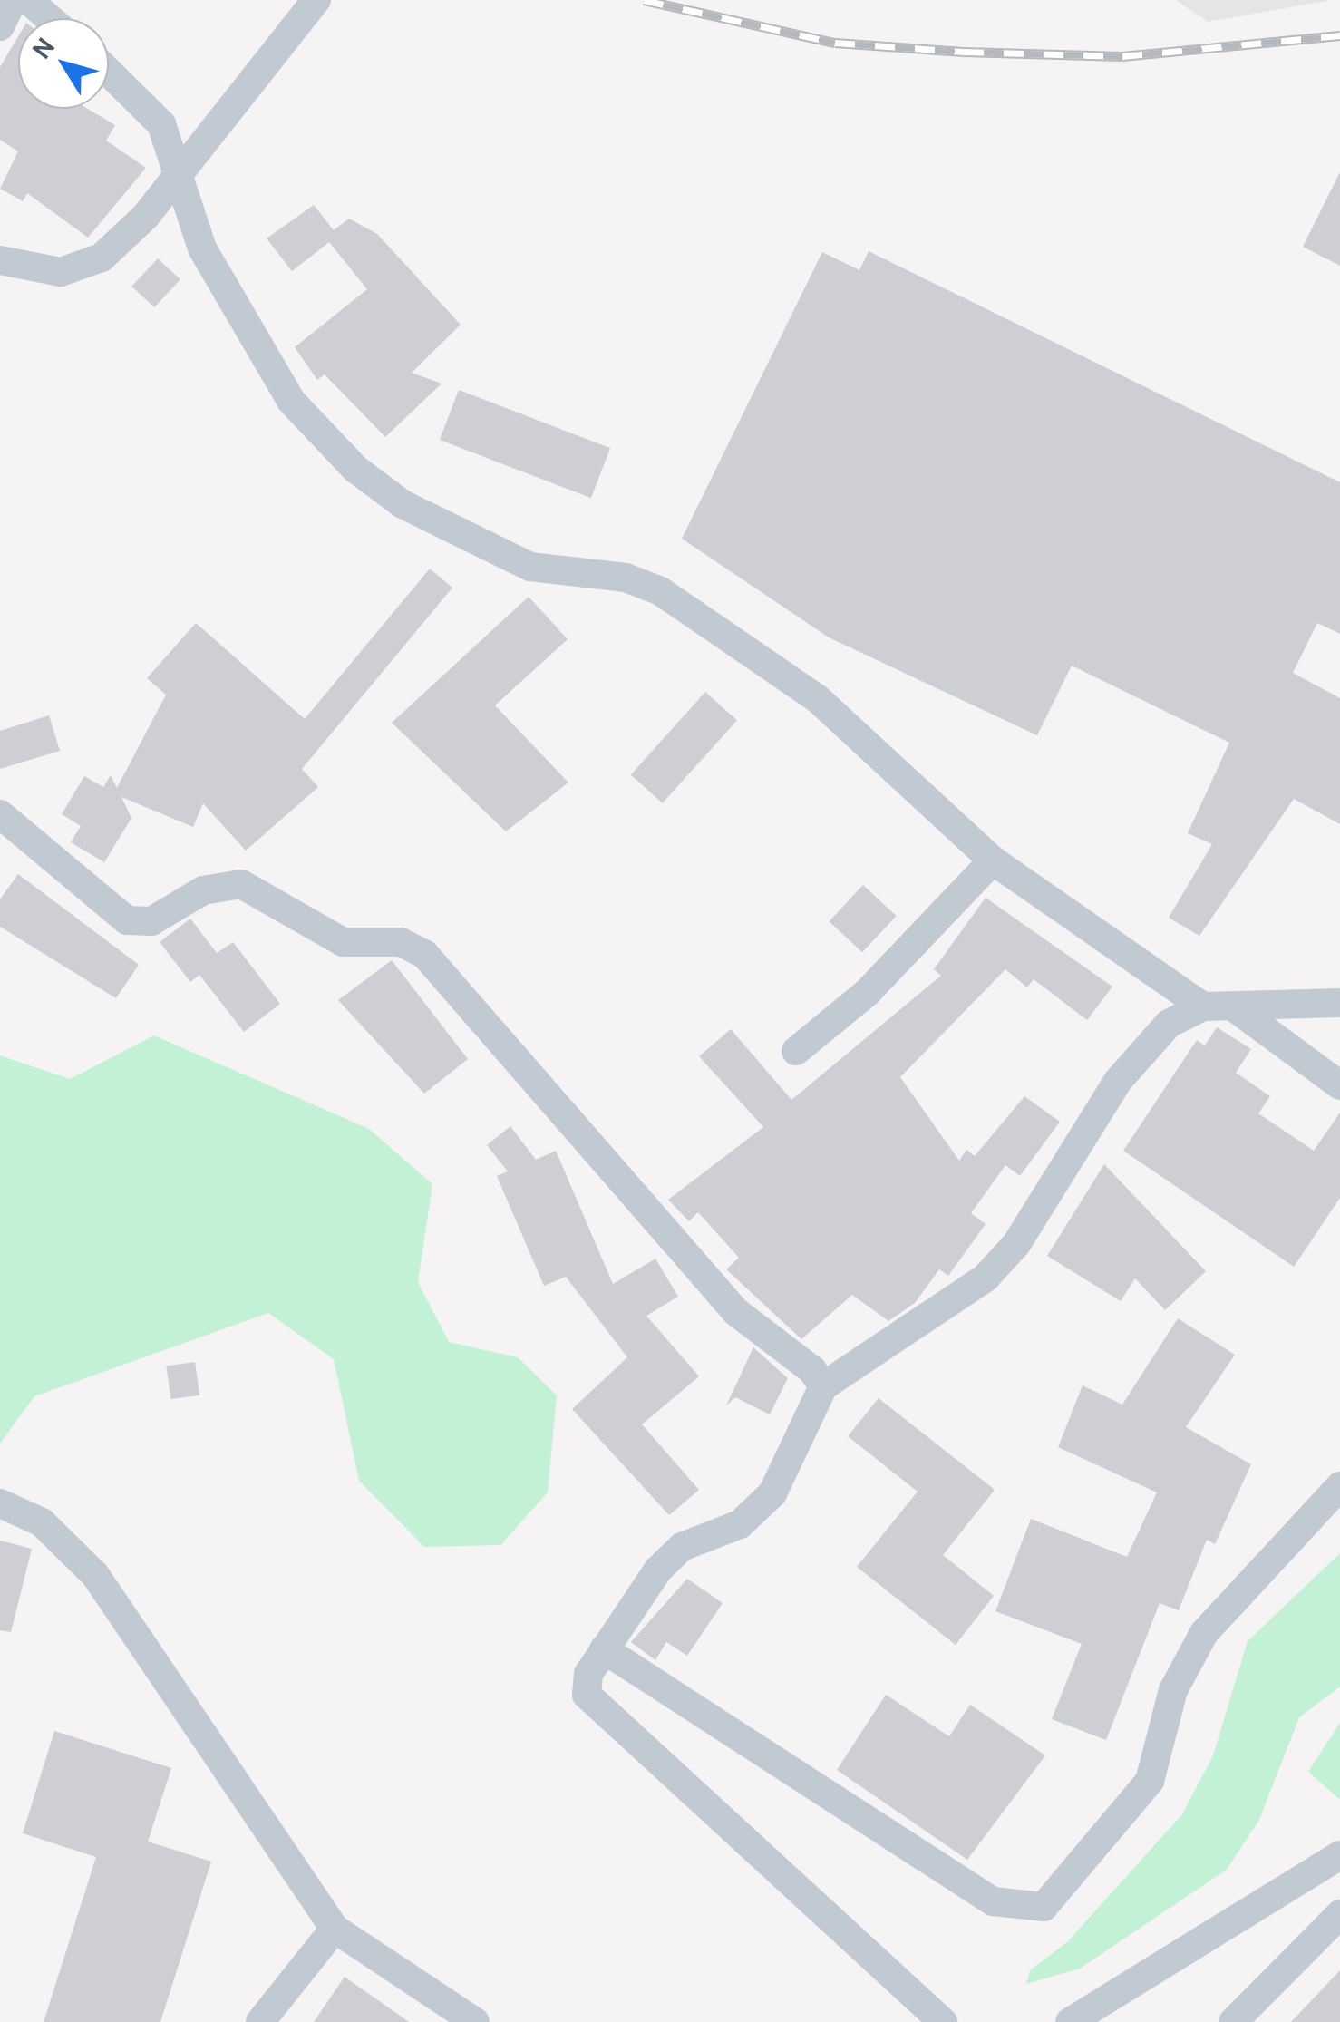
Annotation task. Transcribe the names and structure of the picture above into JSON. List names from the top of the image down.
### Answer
{
  "north": "top left"
}
